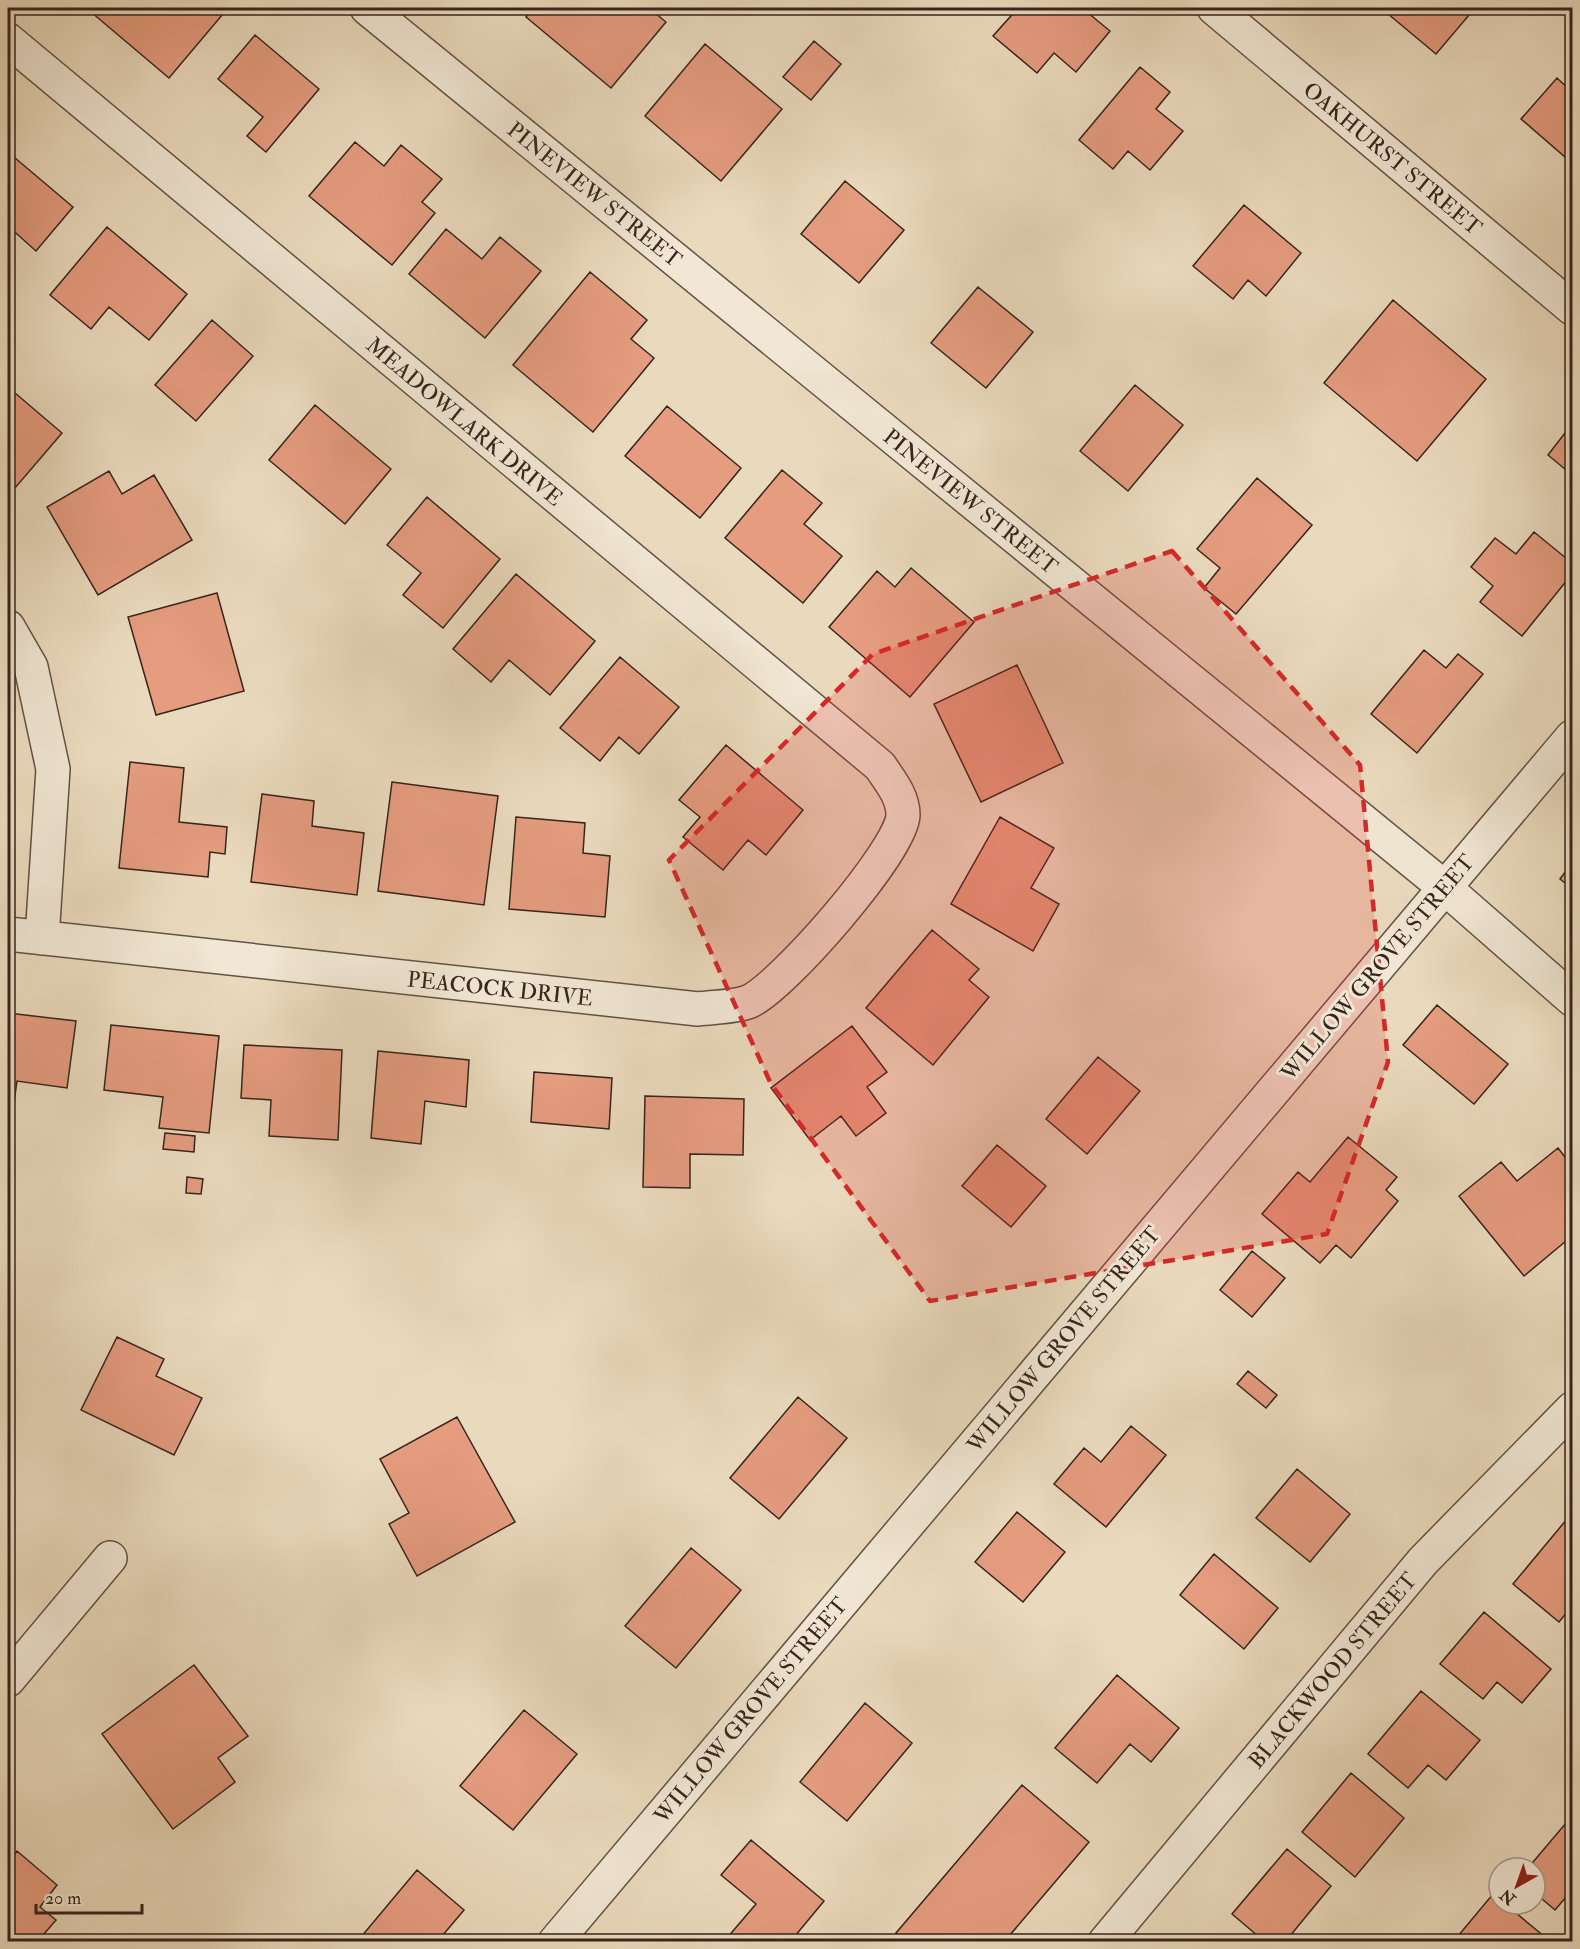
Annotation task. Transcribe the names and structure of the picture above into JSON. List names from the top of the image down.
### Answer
{
  "streets": {
    "street": [
      "OAKHURST STREET",
      "PINEVIEW STREET",
      "MEADOWLARK DRIVE",
      "WILLOW GROVE STREET",
      "PEACOCK DRIVE",
      "BLACKWOOD STREET"
    ]
  },
  "crossings": [
    ["PINEVIEW STREET", "WILLOW GROVE STREET"],
    ["MEADOWLARK DRIVE", "PEACOCK DRIVE"]
  ],
  "scale_bar": "20 m",
  "north": "bottom left"
}
